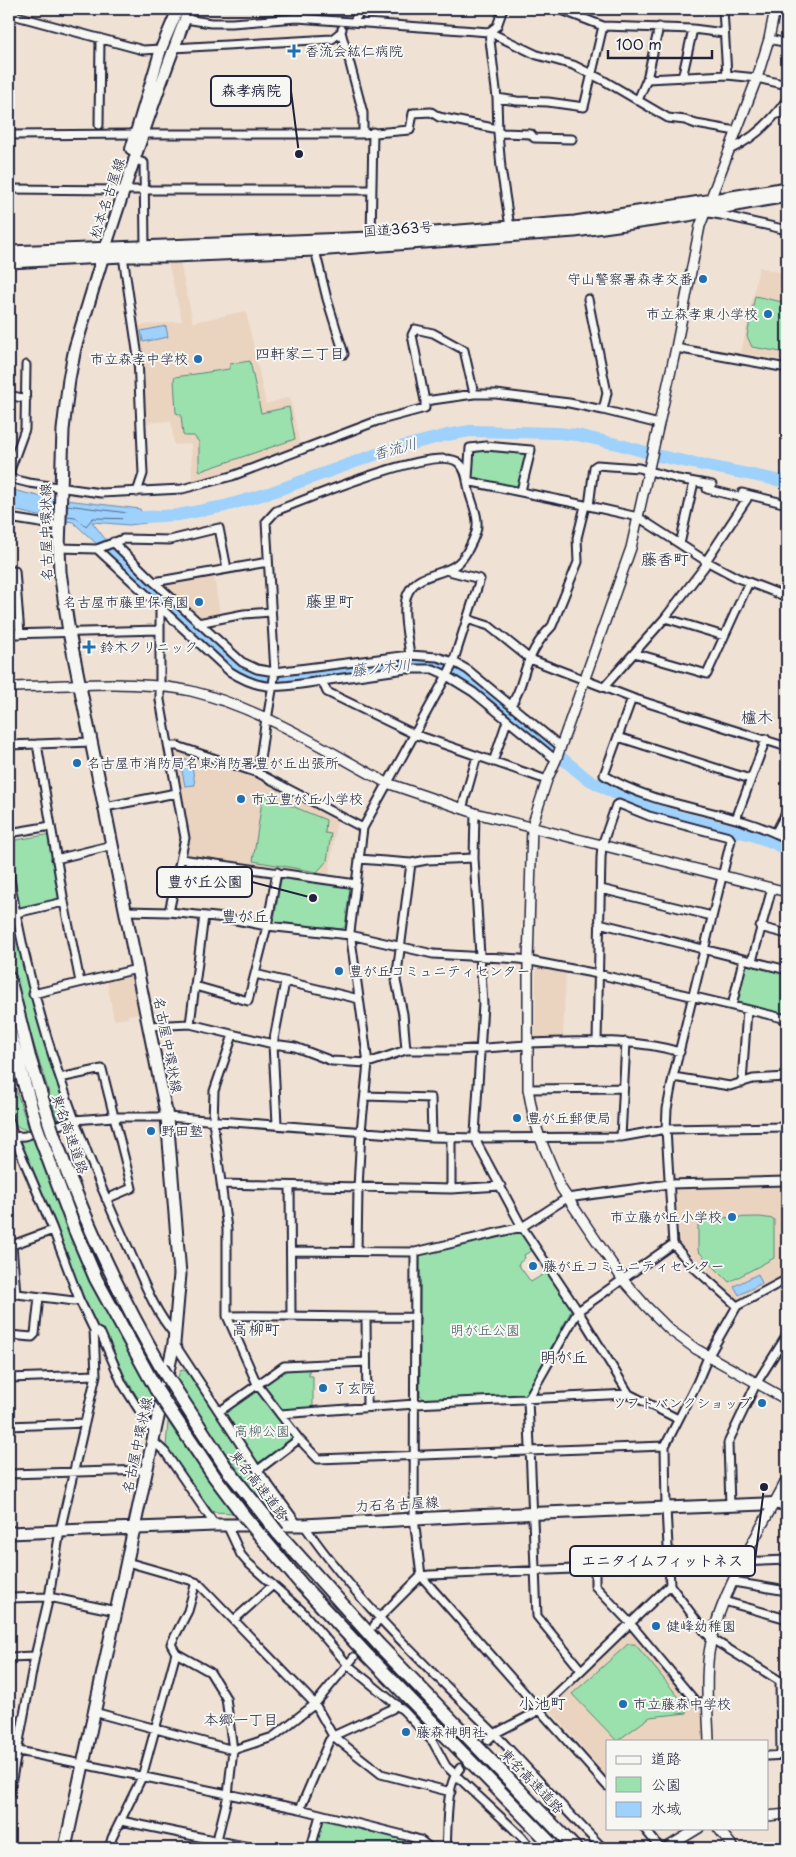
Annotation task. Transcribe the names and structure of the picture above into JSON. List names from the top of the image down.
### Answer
{
  "streets": {
    "highway": ["東名高速道路"],
    "main road": [
      "松本名古屋線",
      "国道363号",
      "名古屋中環状線",
      "力石名古屋線"
    ]
  },
  "crossings": [
    ["松本名古屋線", "国道363号"],
    ["松本名古屋線", "名古屋中環状線"],
    ["国道363号", "名古屋中環状線"],
    ["名古屋中環状線", "力石名古屋線"]
  ],
  "districts": [
    "四軒家二丁目",
    "藤香町",
    "藤里町",
    "櫨木",
    "豊が丘",
    "高柳町",
    "明が丘",
    "小池町",
    "本郷一丁目"
  ],
  "water": ["香流川", "藤ノ木川"],
  "parks": ["明が丘公園", "高柳公園"],
  "places": {
    "health": ["香流会紘仁病院", "鈴木クリニック"],
    "other": [
      "森孝病院",
      "守山警察署森孝交番",
      "市立森孝東小学校",
      "市立森孝中学校",
      "名古屋市藤里保育園",
      "名古屋市消防局名東消防署豊が丘出張所",
      "市立豊が丘小学校",
      "豊が丘公園",
      "豊が丘コミュニティセンター",
      "豊が丘郵便局",
      "野田塾",
      "市立藤が丘小学校",
      "藤が丘コミュニティセンター",
      "了玄院",
      "ソフトバンクショップ",
      "エニタイムフィットネス",
      "健峰幼稚園",
      "市立藤森中学校",
      "藤森神明社"
    ]
  },
  "legend": ["道路", "公園", "水域"],
  "scale_bar": "100 m"
}
